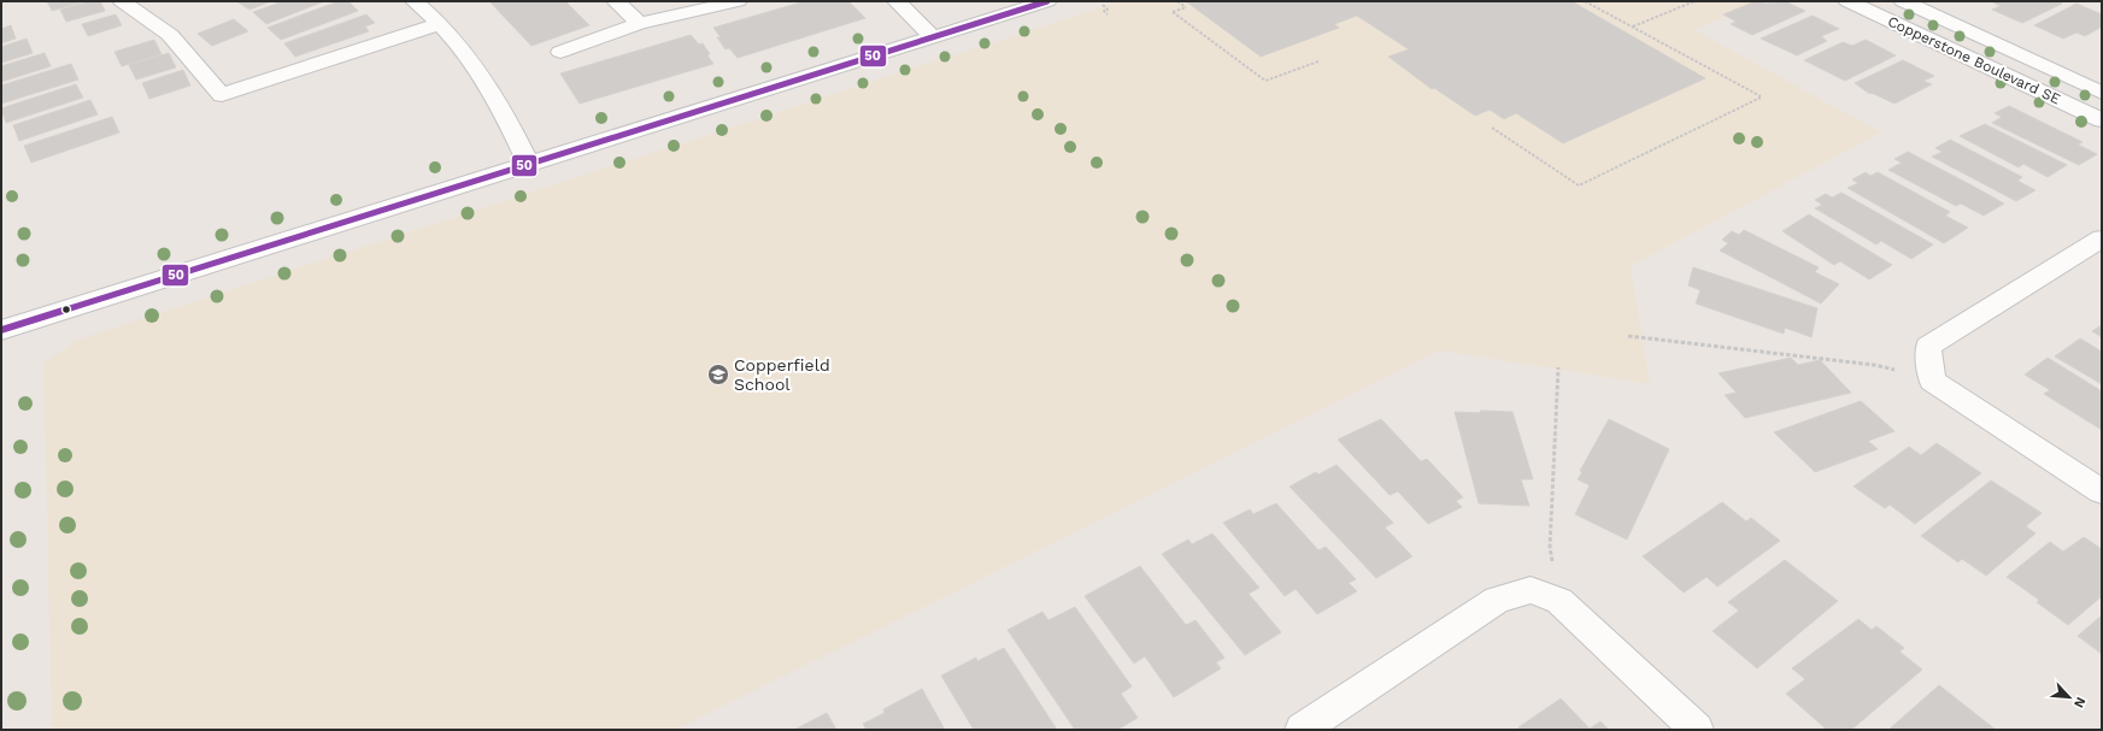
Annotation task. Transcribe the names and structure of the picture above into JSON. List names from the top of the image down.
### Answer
{
  "streets": {
    "street": ["Copperstone Boulevard SE"]
  },
  "places": {
    "school or university": ["Copperfield School"]
  },
  "lines": ["transit line 50"],
  "north": "bottom right"
}
